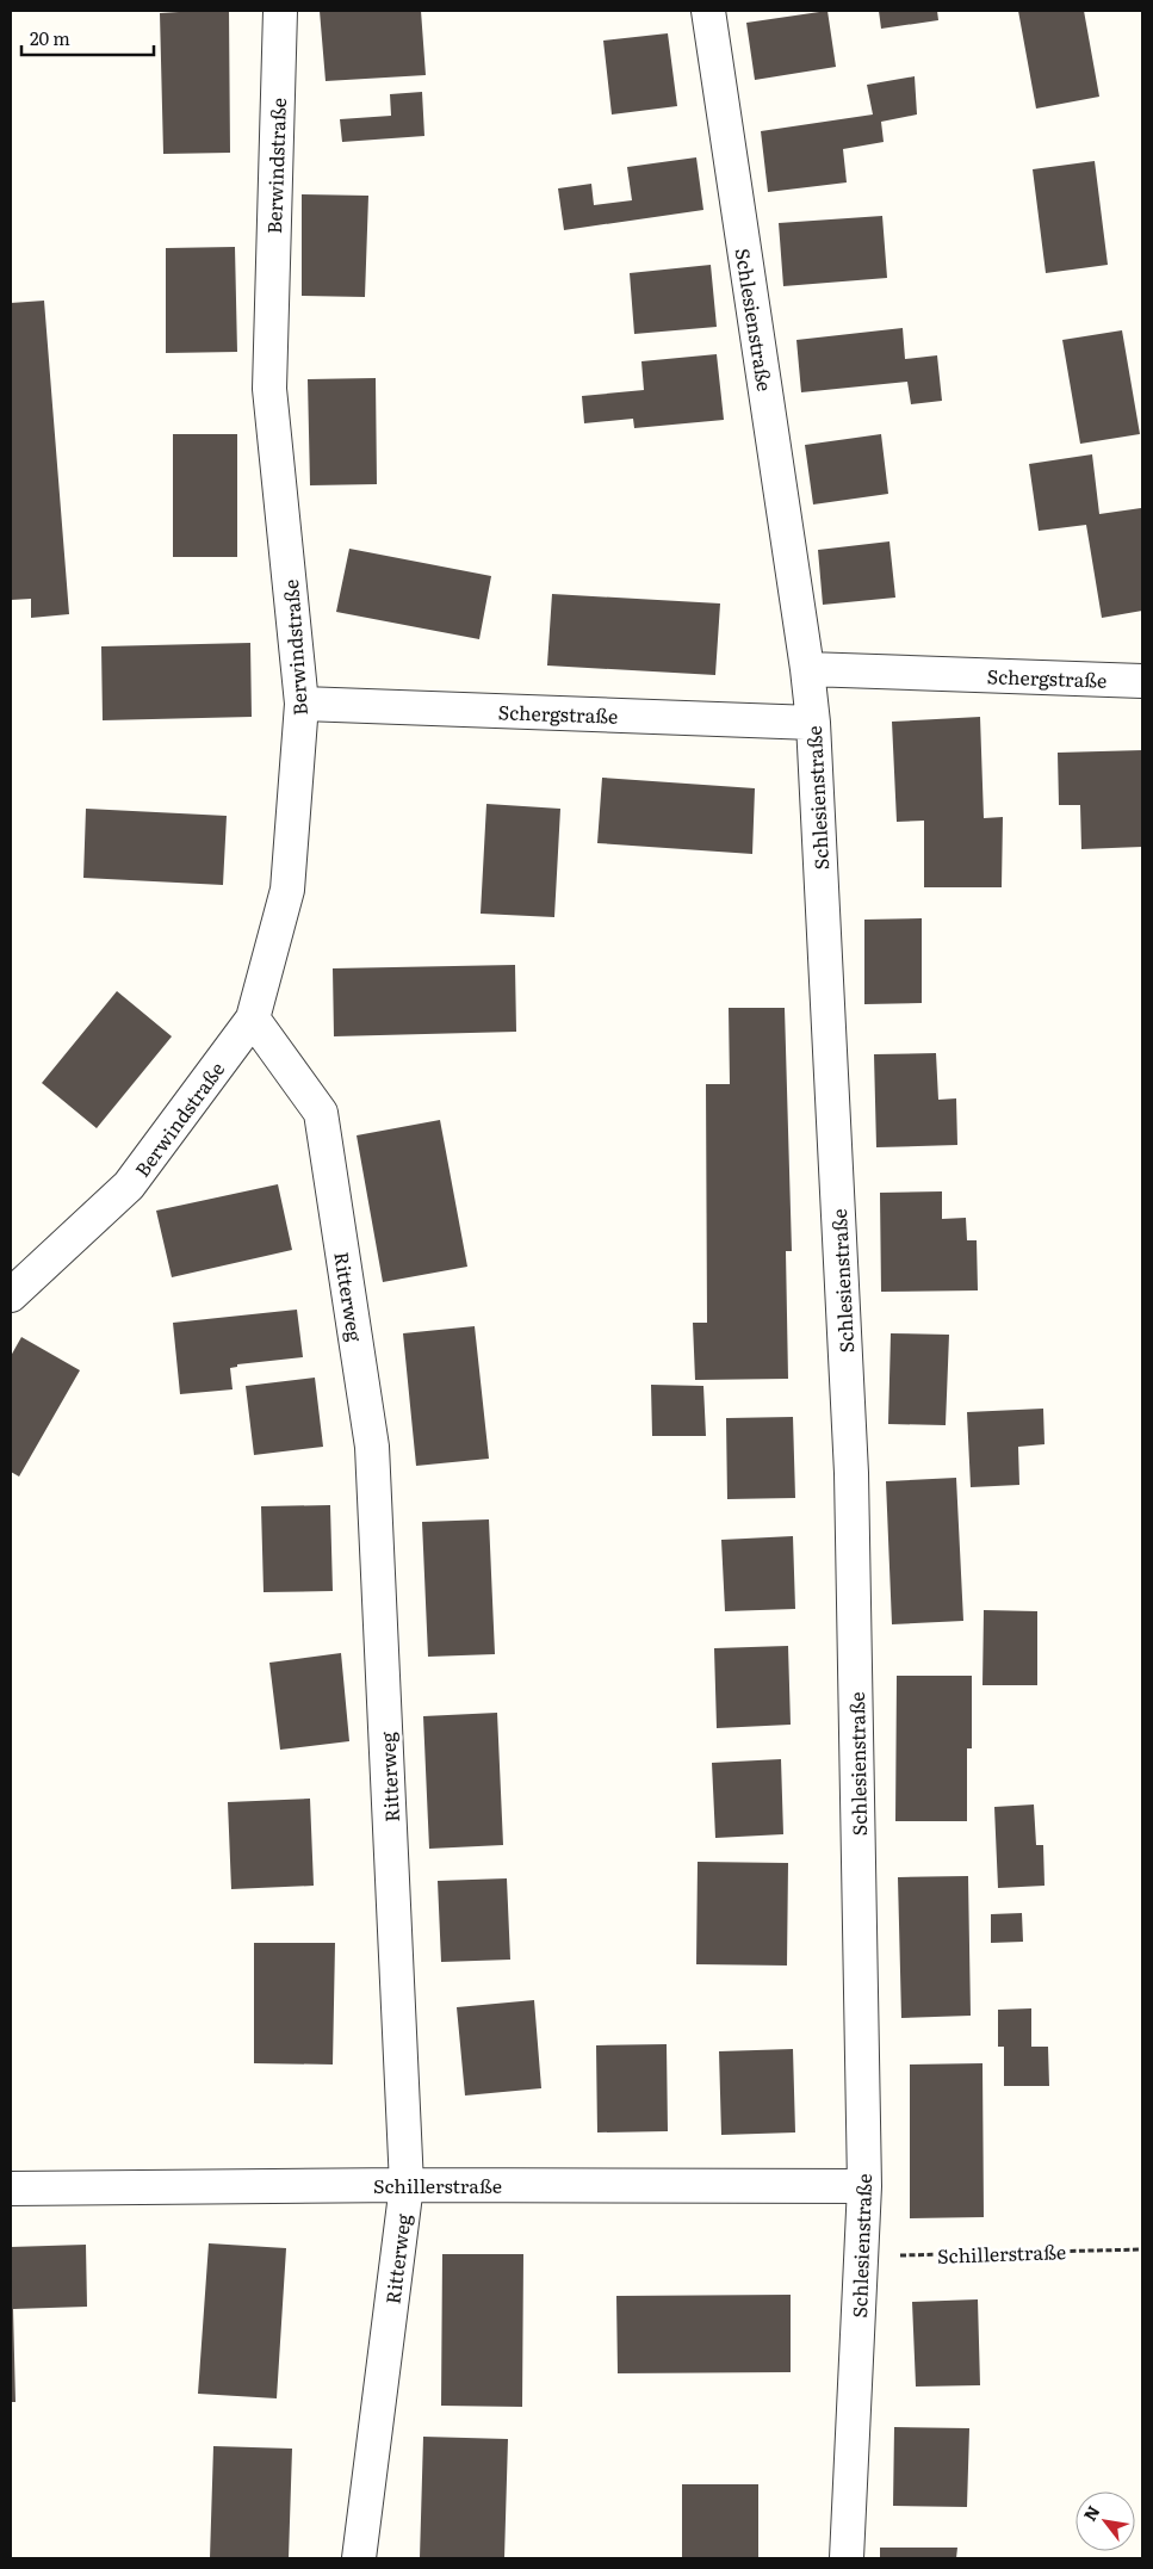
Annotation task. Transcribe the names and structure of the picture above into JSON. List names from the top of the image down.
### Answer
{
  "streets": {
    "street": [
      "Berwindstraße",
      "Schlesienstraße",
      "Schergstraße",
      "Ritterweg",
      "Schillerstraße"
    ]
  },
  "crossings": [
    ["Berwindstraße", "Schergstraße"],
    ["Berwindstraße", "Ritterweg"],
    ["Schlesienstraße", "Schergstraße"],
    ["Schlesienstraße", "Schillerstraße"],
    ["Ritterweg", "Schillerstraße"]
  ],
  "scale_bar": "20 m",
  "north": "top left"
}
